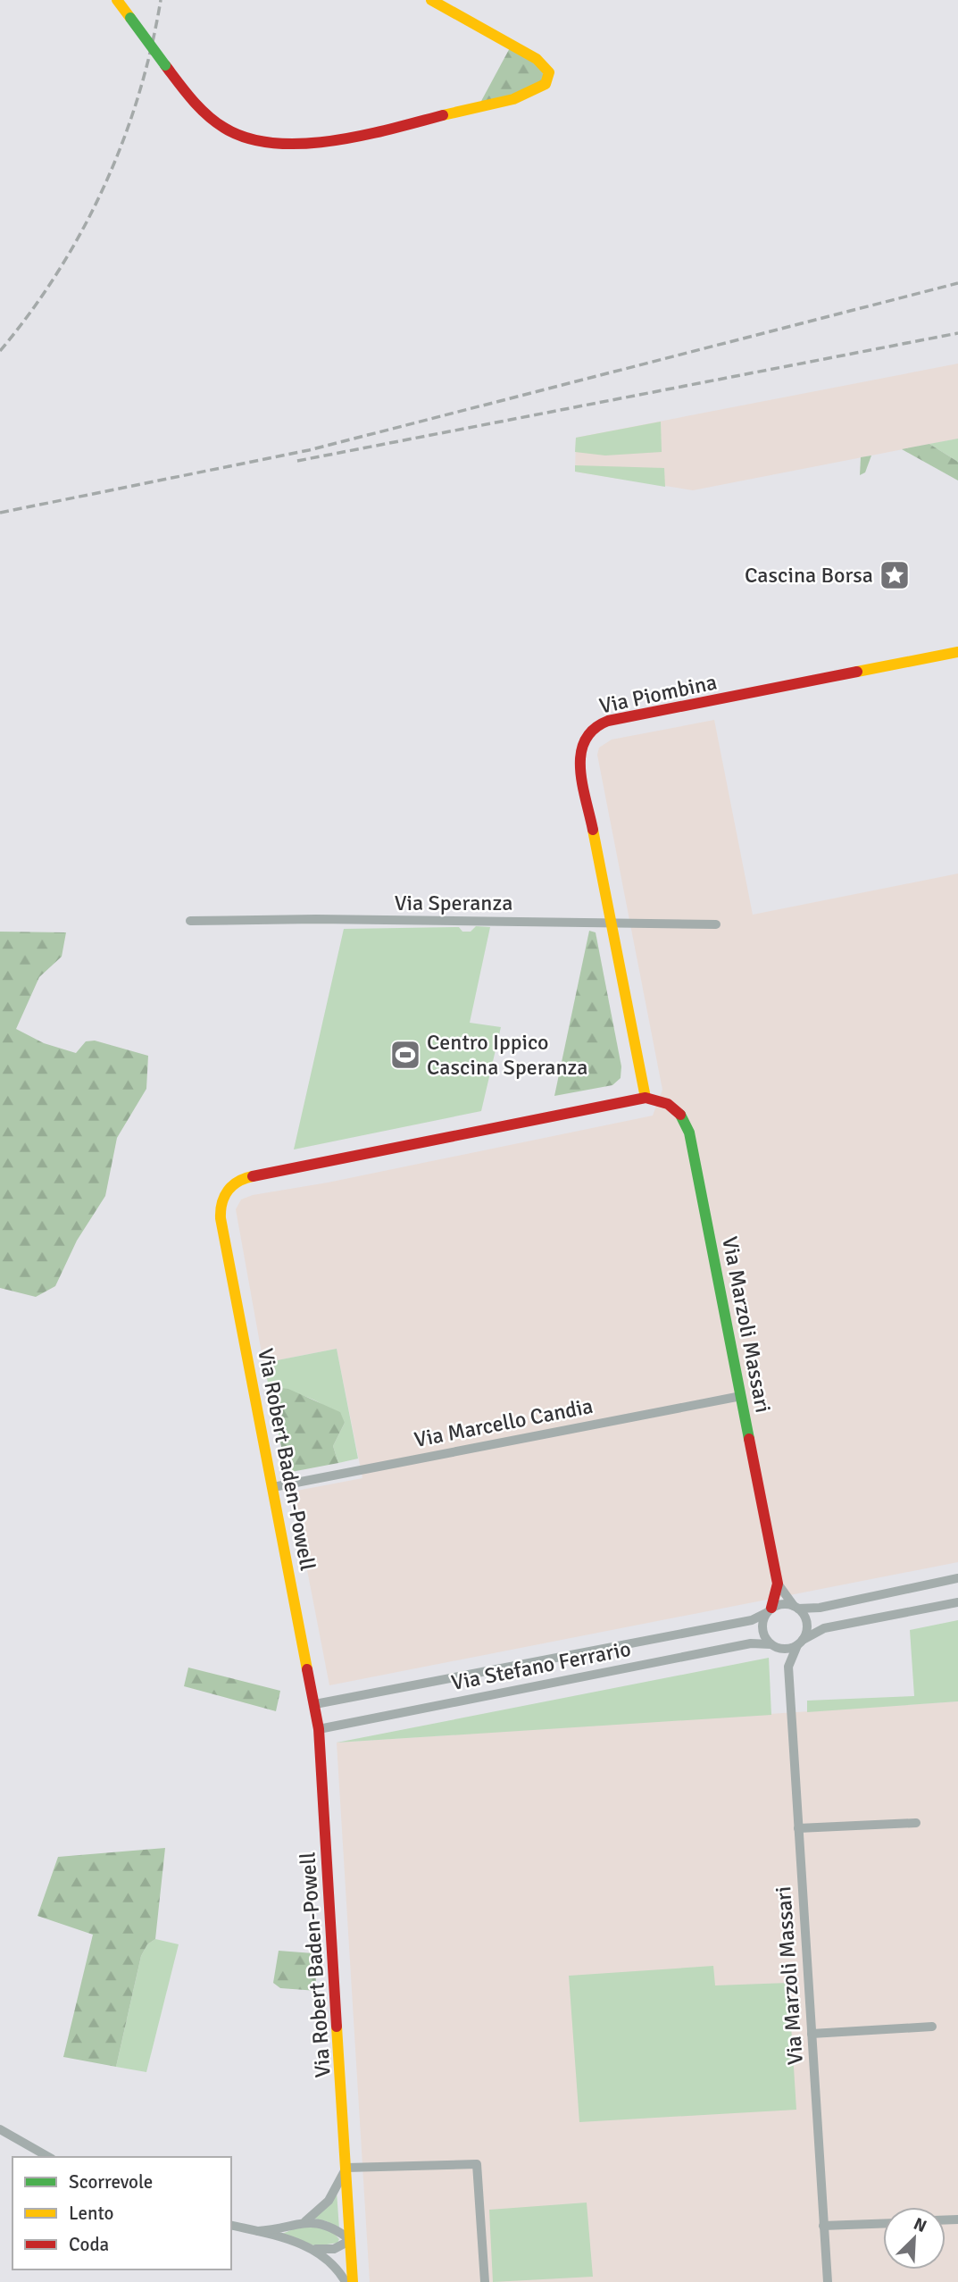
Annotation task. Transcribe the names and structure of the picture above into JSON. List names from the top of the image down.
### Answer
{
  "streets": {
    "street": [
      "Via Piombina",
      "Via Speranza",
      "Via Marzoli Massari",
      "Via Marcello Candia",
      "Via Robert Baden-Powell",
      "Via Stefano Ferrario"
    ]
  },
  "crossings": [
    ["Via Piombina", "Via Speranza"],
    ["Via Piombina", "Via Marzoli Massari"],
    ["Via Piombina", "Via Robert Baden-Powell"],
    ["Via Marzoli Massari", "Via Marcello Candia"],
    ["Via Marzoli Massari", "Via Robert Baden-Powell"],
    ["Via Marzoli Massari", "Via Stefano Ferrario"],
    ["Via Marcello Candia", "Via Robert Baden-Powell"],
    ["Via Robert Baden-Powell", "Via Stefano Ferrario"]
  ],
  "places": {
    "place": ["Cascina Borsa"],
    "sports": ["Centro Ippico Cascina Speranza"]
  },
  "legend": ["Scorrevole", "Lento", "Coda"],
  "north": "top right"
}
